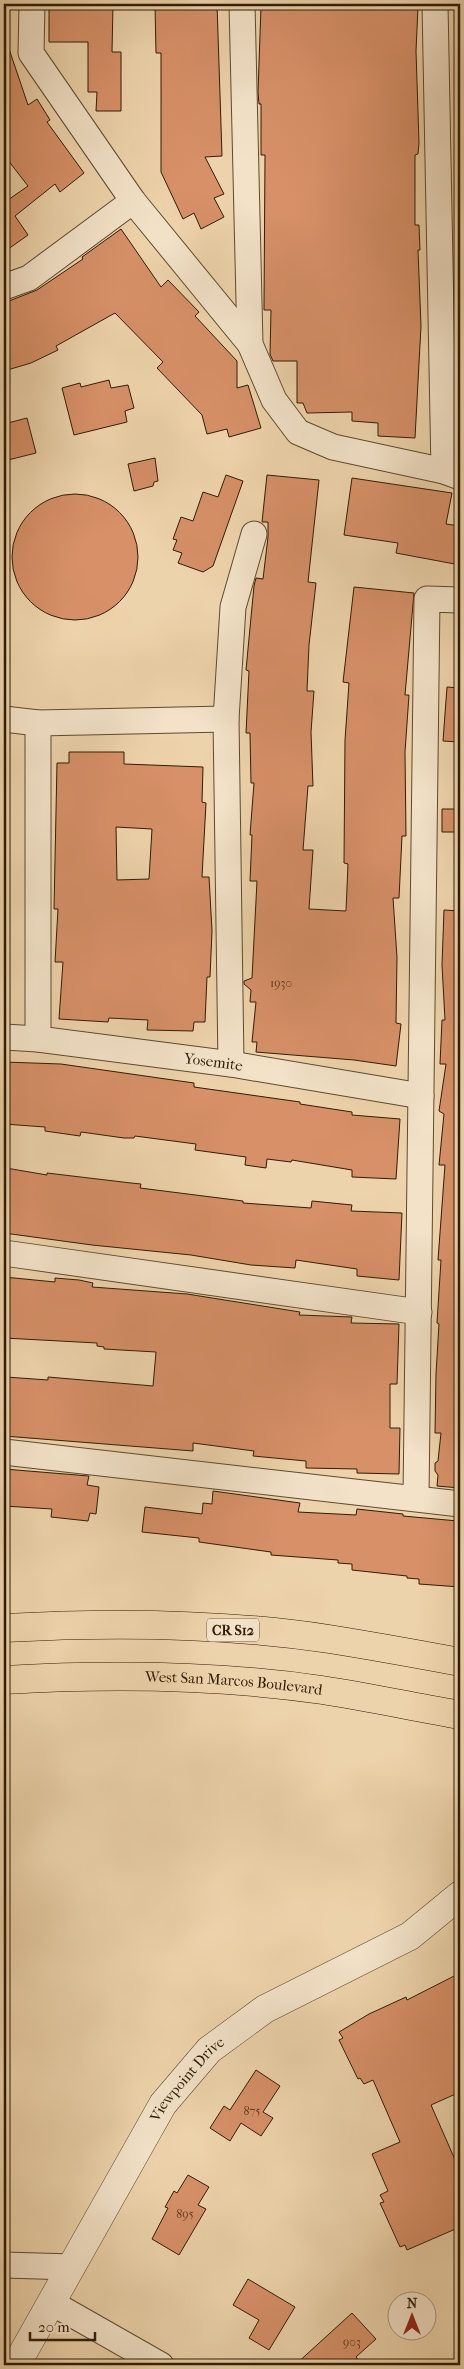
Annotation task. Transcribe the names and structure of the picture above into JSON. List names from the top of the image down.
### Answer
{
  "streets": {
    "main road": ["CR S12", "West San Marcos Boulevard"],
    "street": ["Yosemite", "Viewpoint Drive"]
  },
  "house_numbers": [
    "1930",
    "875",
    "895",
    "903"
  ],
  "scale_bar": "20 m",
  "north": "top"
}
